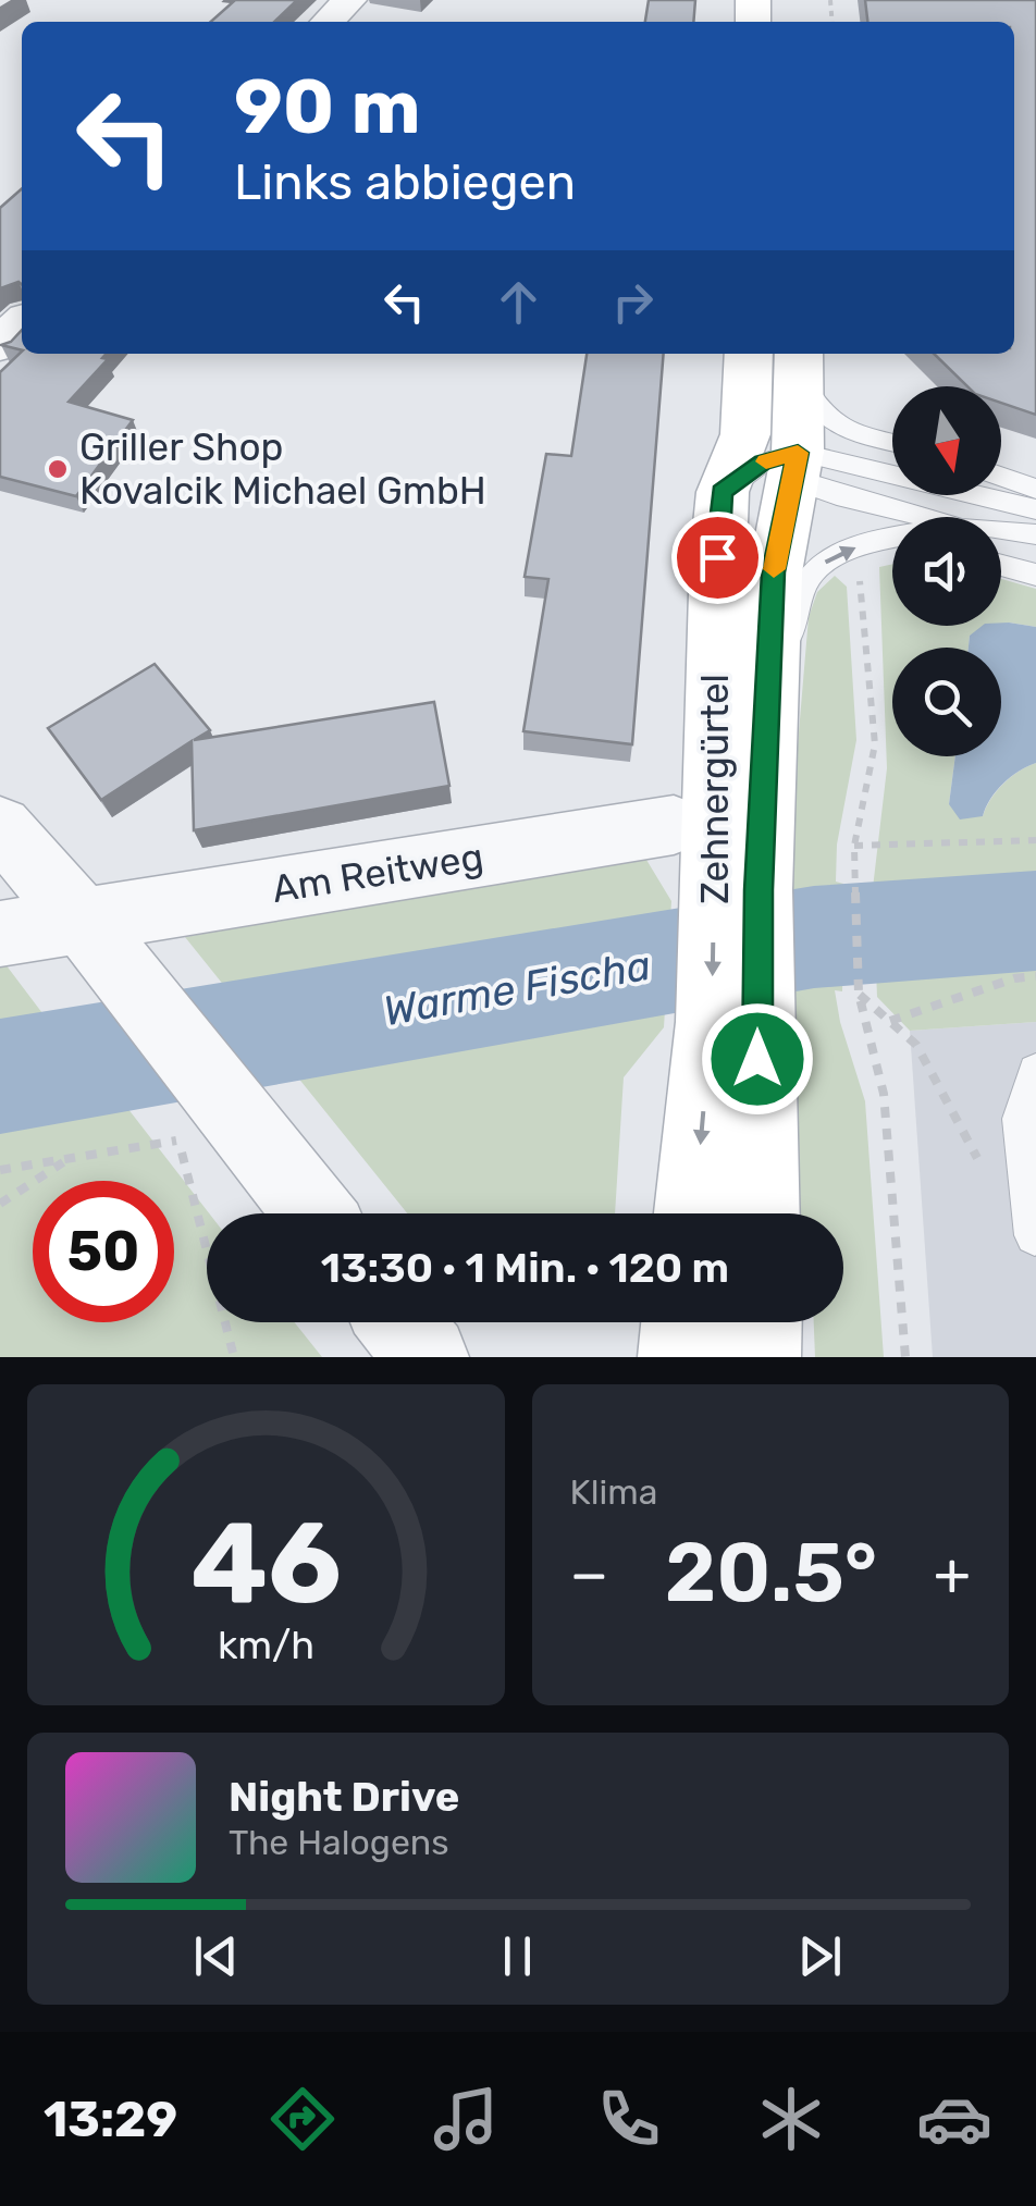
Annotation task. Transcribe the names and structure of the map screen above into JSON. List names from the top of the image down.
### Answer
{
  "streets": {
    "main road": ["Zehnergürtel"],
    "street": ["Am Reitweg"]
  },
  "water": ["Warme Fischa"],
  "places": ["Griller Shop Kovalcik Michael GmbH"],
  "north": "bottom",
  "page": {
    "turn": ["90 m", "Links abbiegen"],
    "limit": "50",
    "trip": "13:30 · 1 Min. · 120 m",
    "tile": "Klima",
    "heat": ["−", "20.5°", "+"],
    "song": ["Night Drive", "The Halogens"],
    "tabs": "13:29",
    "gauge": ["46", "km/h"]
  }
}
